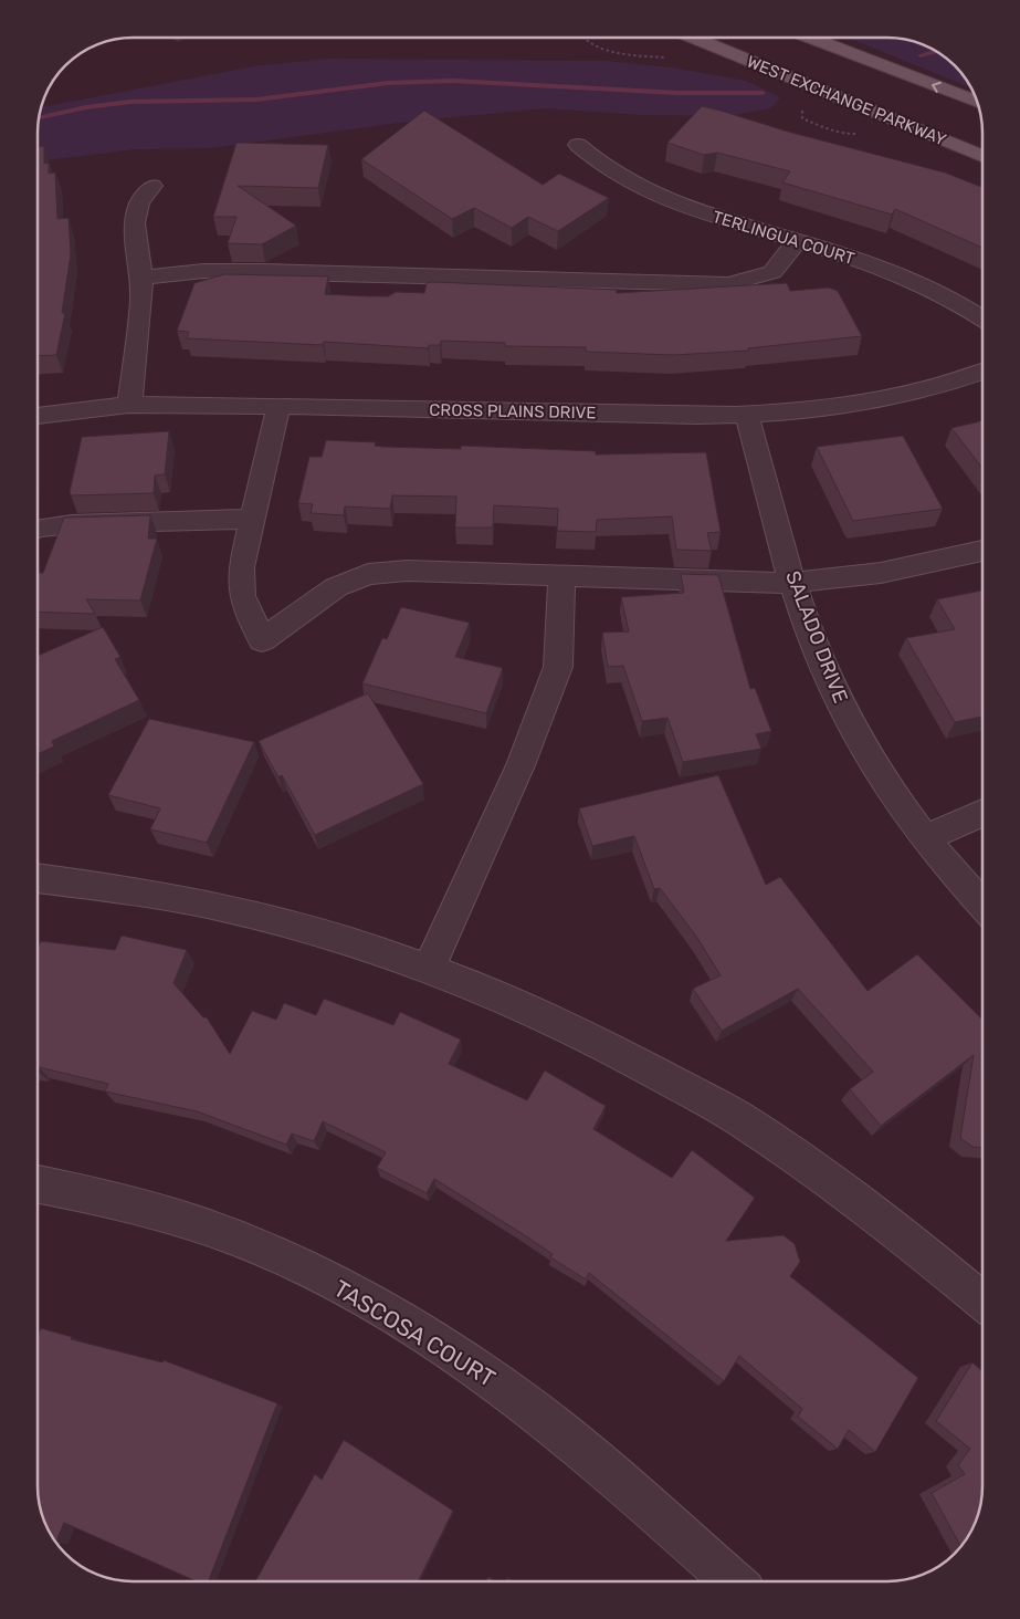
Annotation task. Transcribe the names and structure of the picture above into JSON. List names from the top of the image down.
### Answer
{
  "streets": {
    "main road": ["WEST EXCHANGE PARKWAY"],
    "street": [
      "TERLINGUA COURT",
      "CROSS PLAINS DRIVE",
      "SALADO DRIVE",
      "TASCOSA COURT"
    ]
  },
  "crossings": [
    ["CROSS PLAINS DRIVE", "SALADO DRIVE"]
  ]
}
